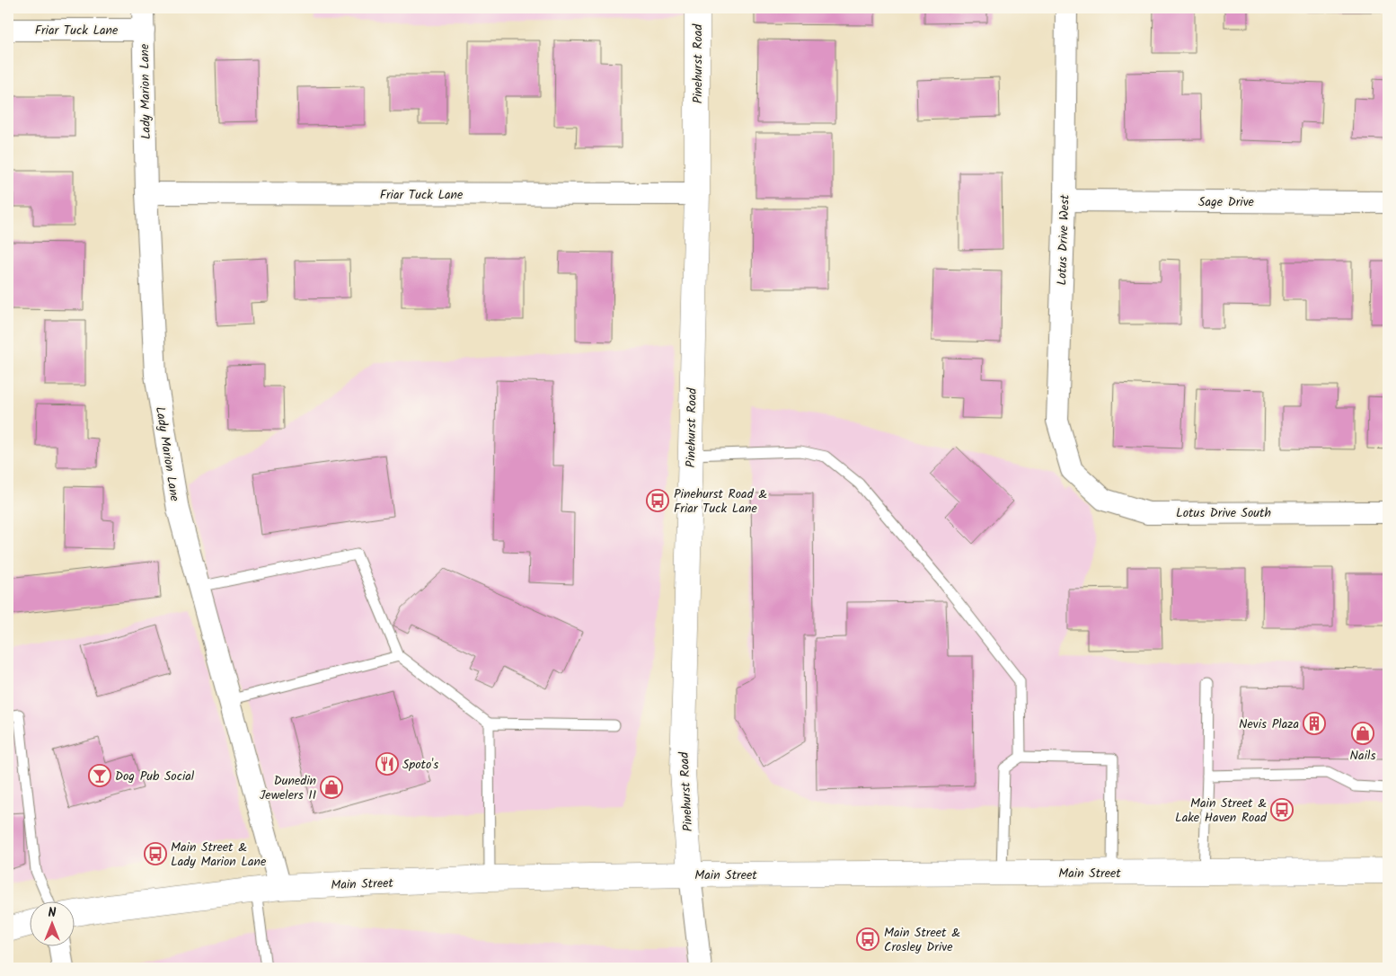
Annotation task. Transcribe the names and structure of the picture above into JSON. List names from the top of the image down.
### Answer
{
  "streets": {
    "main road": ["Pinehurst Road", "Main Street"],
    "street": [
      "Friar Tuck Lane",
      "Lady Marion Lane",
      "Sage Drive",
      "Lotus Drive West",
      "Lotus Drive South"
    ]
  },
  "crossings": [
    ["Friar Tuck Lane", "Pinehurst Road"],
    ["Friar Tuck Lane", "Lady Marion Lane"],
    ["Pinehurst Road", "Main Street"],
    ["Lady Marion Lane", "Main Street"],
    ["Sage Drive", "Lotus Drive West"],
    ["Lotus Drive West", "Lotus Drive South"]
  ],
  "places": {
    "bus stop": [
      "Pinehurst Road & Friar Tuck Lane",
      "Main Street & Lake Haven Road",
      "Main Street & Lady Marion Lane",
      "Main Street & Crosley Drive"
    ],
    "building": ["Nevis Plaza"],
    "shop": ["Nails", "Dunedin Jewelers II"],
    "restaurant": ["Spoto's"],
    "bar": ["Dog Pub Social"]
  },
  "north": "top"
}
